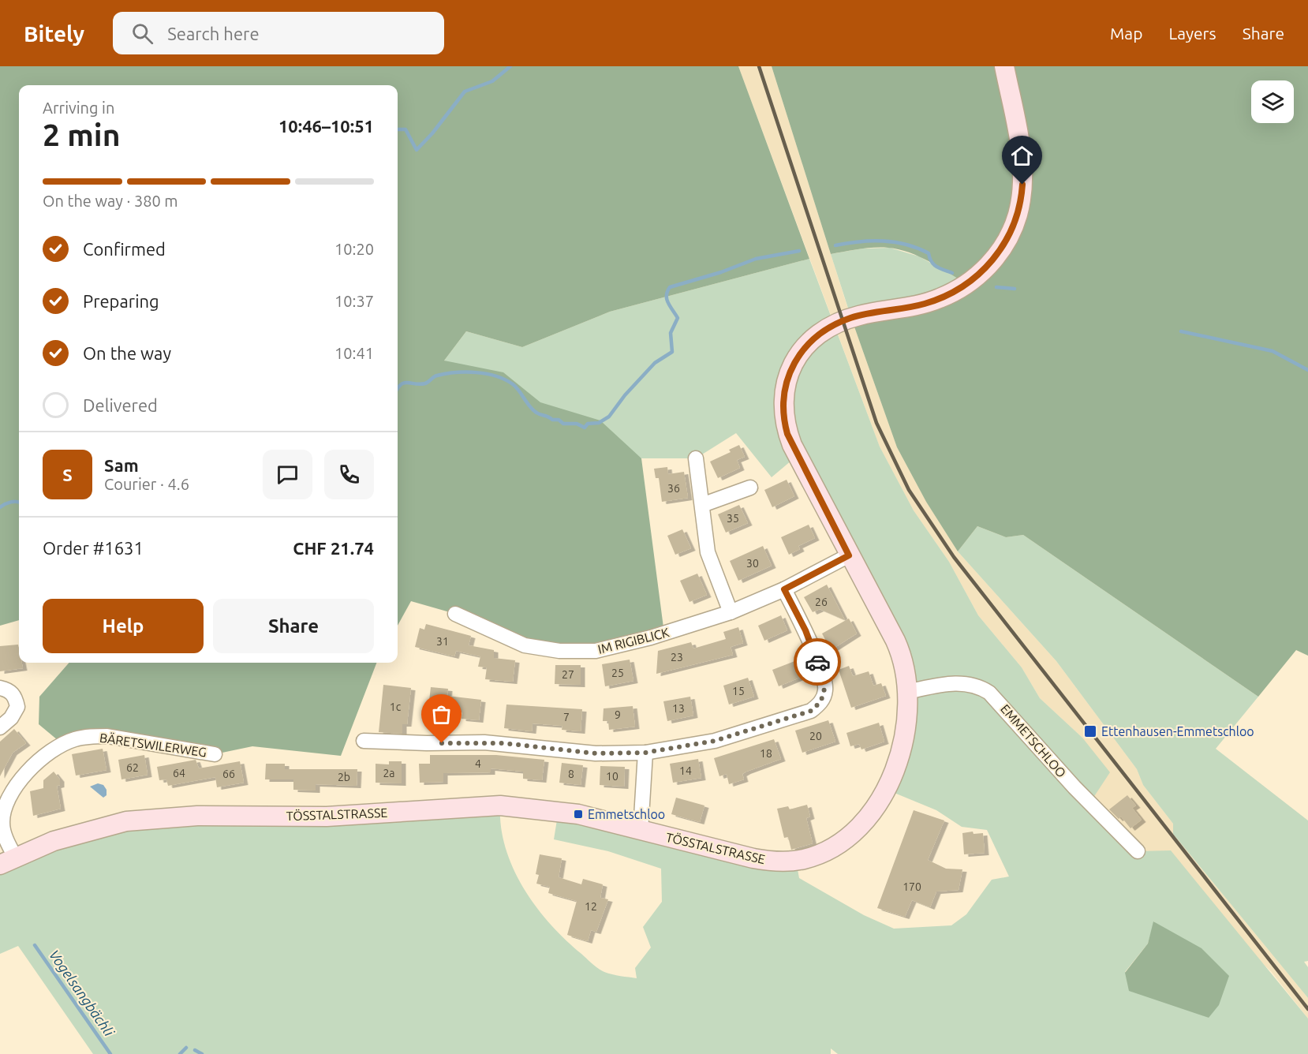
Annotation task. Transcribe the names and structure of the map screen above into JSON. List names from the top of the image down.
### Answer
{
  "streets": {
    "main road": ["TÖSSTALSTRASSE"],
    "street": ["IM RIGIBLICK", "EMMETSCHLOO", "BÄRETSWILERWEG"]
  },
  "crossings": [
    ["IM RIGIBLICK", "TÖSSTALSTRASSE"],
    ["EMMETSCHLOO", "TÖSSTALSTRASSE"],
    ["BÄRETSWILERWEG", "TÖSSTALSTRASSE"]
  ],
  "water": ["Vogelsangbächli"],
  "places": {
    "transit": ["Ettenhausen-Emmetschloo", "Emmetschloo"]
  },
  "house_numbers": [
    "36",
    "35",
    "30",
    "26",
    "31",
    "23",
    "25",
    "27",
    "15",
    "1c",
    "13",
    "9",
    "7",
    "20",
    "18",
    "4",
    "62",
    "14",
    "64",
    "2a",
    "66",
    "8",
    "10",
    "2b",
    "170",
    "12"
  ],
  "page": {
    "header": "Bitely",
    "search": "Search here",
    "nav": ["Map", "Layers", "Share"],
    "heading": ["2 min", "Arriving in", "10:46–10:51"],
    "panel": [
      "Sam",
      "Courier · 4.6",
      "Order #1631",
      "CHF 21.74"
    ],
    "bar": "On the way · 380 m",
    "list": [
      ["Confirmed", "10:20"],
      ["Preparing", "10:37"],
      ["On the way", "10:41"],
      "Delivered"
    ],
    "round": "S",
    "buttons": ["Help", "Share"]
  }
}
